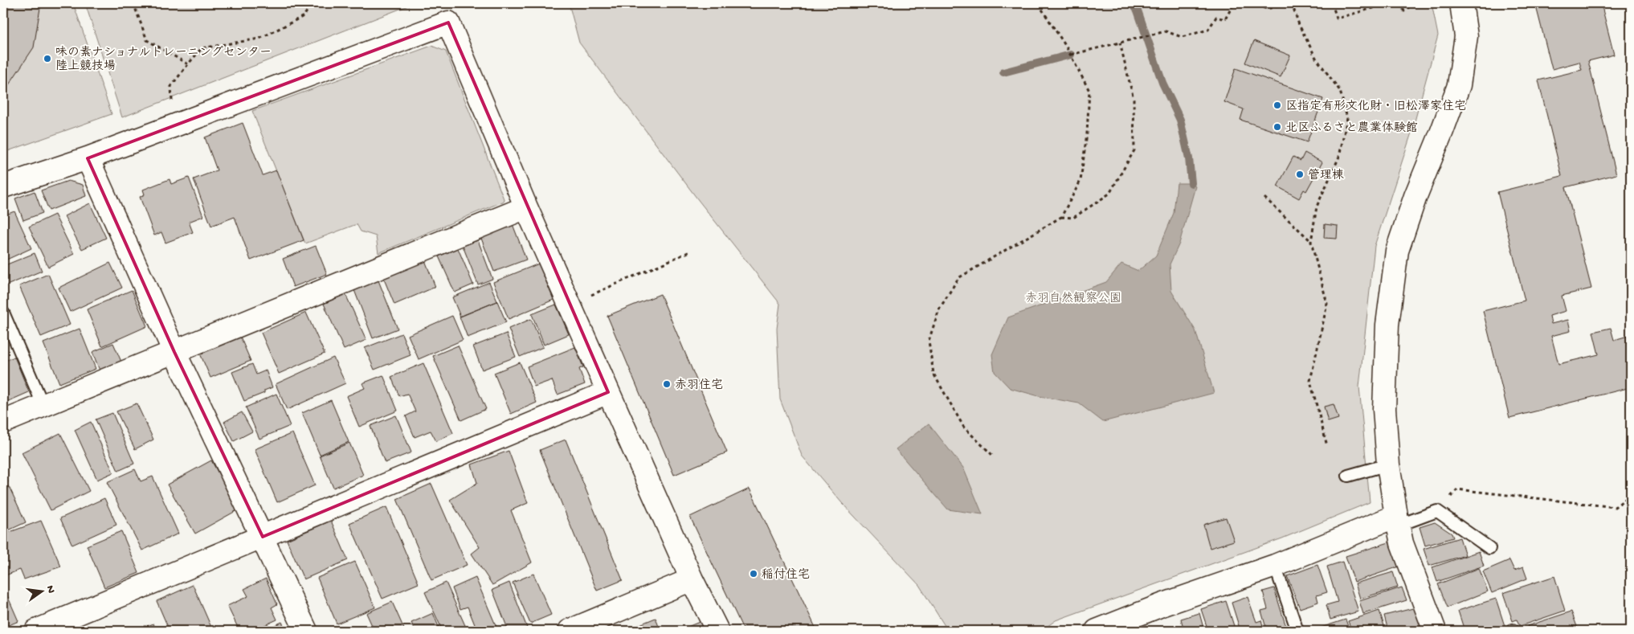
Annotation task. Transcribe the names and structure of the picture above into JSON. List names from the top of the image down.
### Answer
{
  "parks": ["赤羽自然観察公園"],
  "places": [
    "味の素ナショナルトレーニングセンター 陸上競技場",
    "区指定有形文化財・旧松澤家住宅",
    "北区ふるさと農業体験館",
    "管理棟",
    "赤羽住宅",
    "稲付住宅"
  ],
  "north": "right"
}
